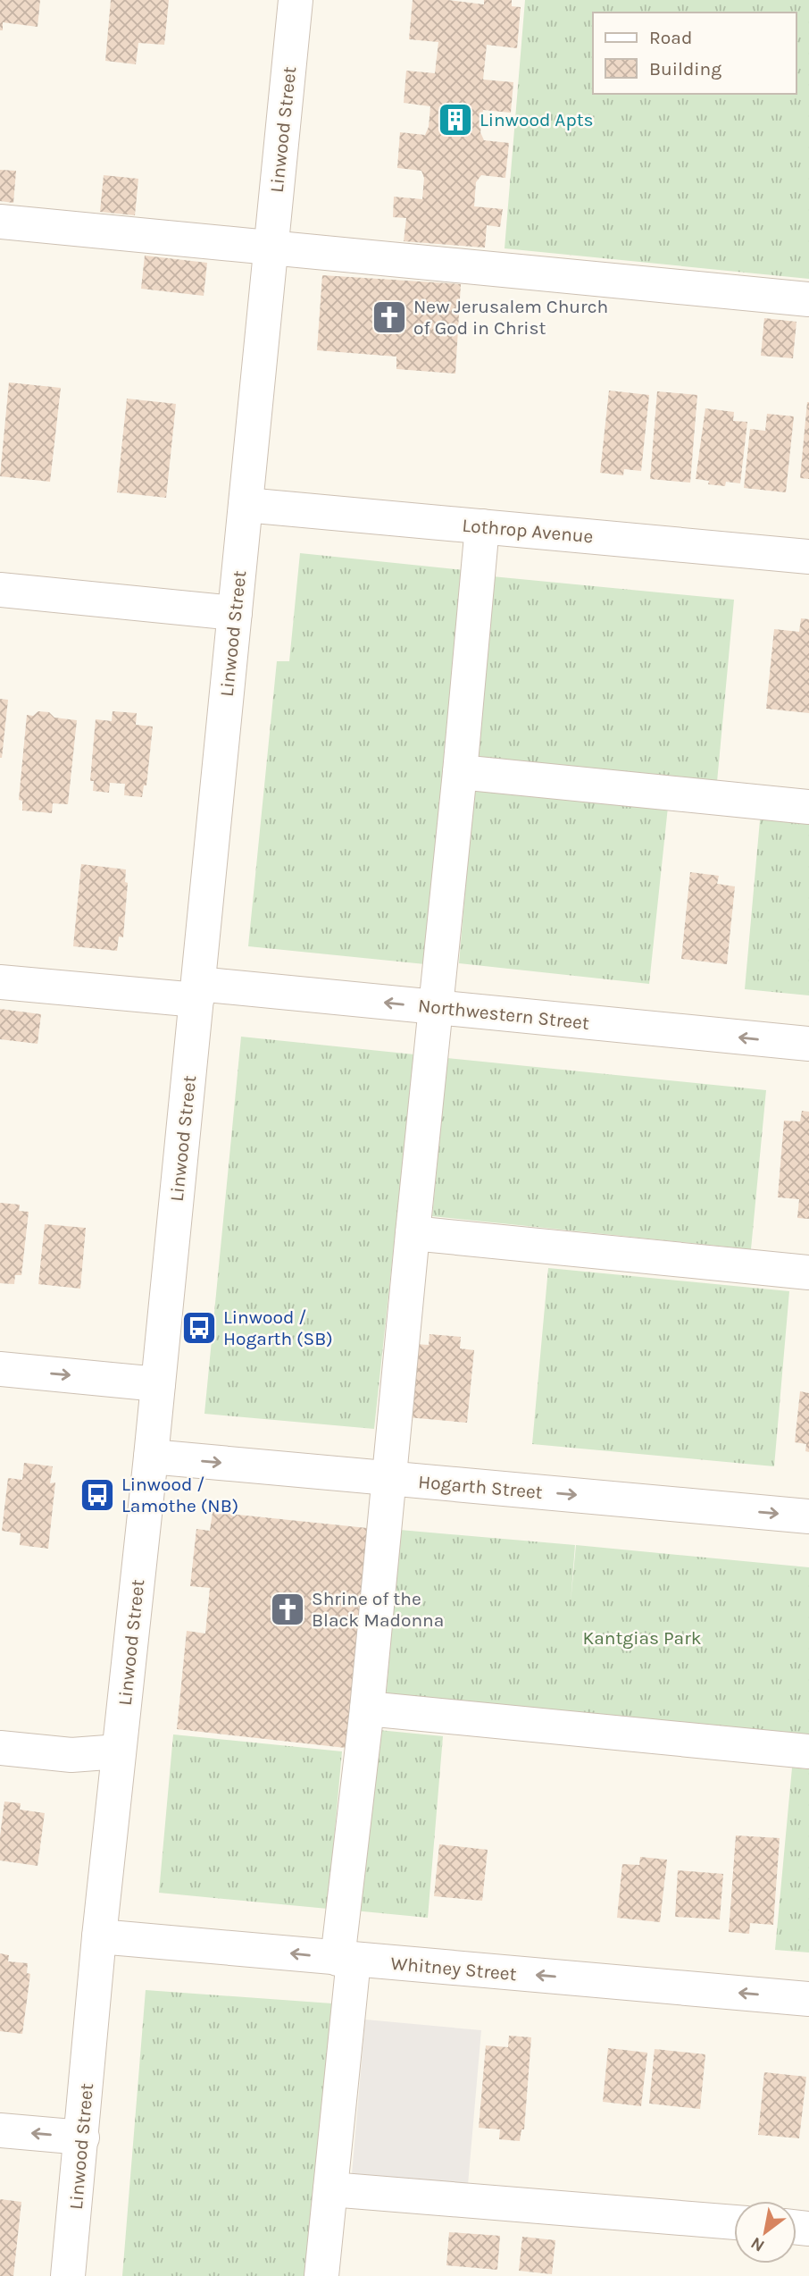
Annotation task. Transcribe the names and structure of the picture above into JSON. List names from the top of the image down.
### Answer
{
  "streets": {
    "street": [
      "Linwood Street",
      "Lothrop Avenue",
      "Northwestern Street",
      "Hogarth Street",
      "Whitney Street"
    ]
  },
  "crossings": [
    ["Linwood Street", "Lothrop Avenue"],
    ["Linwood Street", "Northwestern Street"],
    ["Linwood Street", "Hogarth Street"],
    ["Linwood Street", "Whitney Street"]
  ],
  "parks": ["Kantgias Park"],
  "places": {
    "building": ["Linwood Apts"],
    "church": ["New Jerusalem Church of God in Christ", "Shrine of the Black Madonna"],
    "bus stop": ["Linwood / Hogarth (SB)", "Linwood / Lamothe (NB)"]
  },
  "legend": ["Road", "Building"],
  "north": "bottom left"
}
